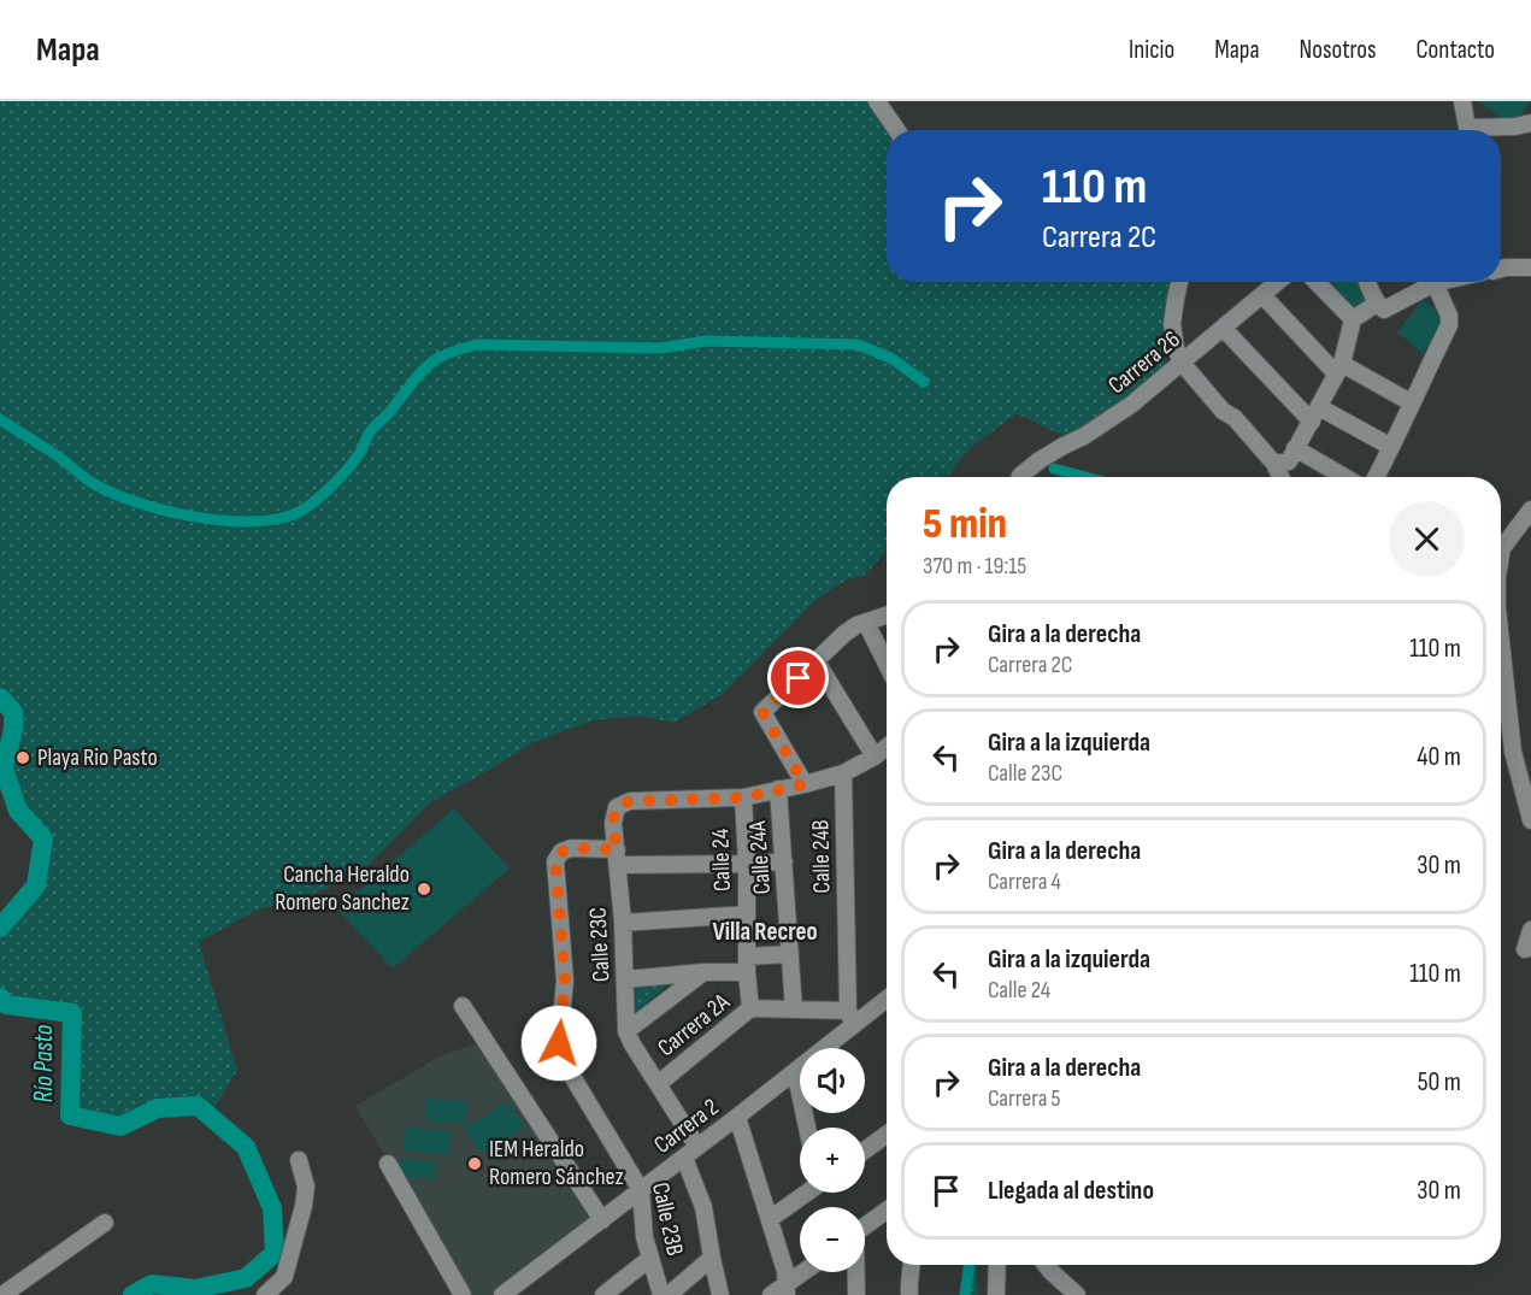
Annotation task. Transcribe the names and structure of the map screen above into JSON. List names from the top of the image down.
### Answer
{
  "streets": {
    "street": [
      "Carrera 26",
      "Calle 24B",
      "Calle 24A",
      "Calle 24",
      "Calle 23C",
      "Carrera 2A",
      "Carrera 2",
      "Calle 23B"
    ]
  },
  "crossings": [
    ["Calle 24B", "Carrera 2A"],
    ["Calle 24B", "Carrera 2"],
    ["Calle 24A", "Carrera 2A"],
    ["Calle 24", "Calle 23C"],
    ["Calle 24", "Carrera 2A"],
    ["Calle 23C", "Carrera 2A"],
    ["Calle 23C", "Carrera 2"],
    ["Calle 23C", "Calle 23B"],
    ["Carrera 2A", "Carrera 2"],
    ["Carrera 2", "Calle 23B"]
  ],
  "districts": ["Villa Recreo"],
  "water": ["Río Pasto"],
  "places": ["Playa Rio Pasto", "Cancha Heraldo Romero Sanchez", "IEM Heraldo Romero Sánchez"],
  "page": {
    "header": "Mapa",
    "nav": [
      "Inicio",
      "Mapa",
      "Nosotros",
      "Contacto"
    ],
    "turn": ["110 m", "Carrera 2C"],
    "heading": ["5 min", "370 m · 19:15"],
    "list": [
      {
        "name": "Gira a la derecha",
        "note": "Carrera 2C",
        "value": "110 m"
      },
      {
        "name": "Gira a la izquierda",
        "note": "Calle 23C",
        "value": "40 m"
      },
      {
        "name": "Gira a la derecha",
        "note": "Carrera 4",
        "value": "30 m"
      },
      {
        "name": "Gira a la izquierda",
        "note": "Calle 24",
        "value": "110 m"
      },
      {
        "name": "Gira a la derecha",
        "note": "Carrera 5",
        "value": "50 m"
      },
      {
        "name": "Llegada al destino",
        "value": "30 m"
      }
    ],
    "map_buttons": ["+", "−"]
  }
}
